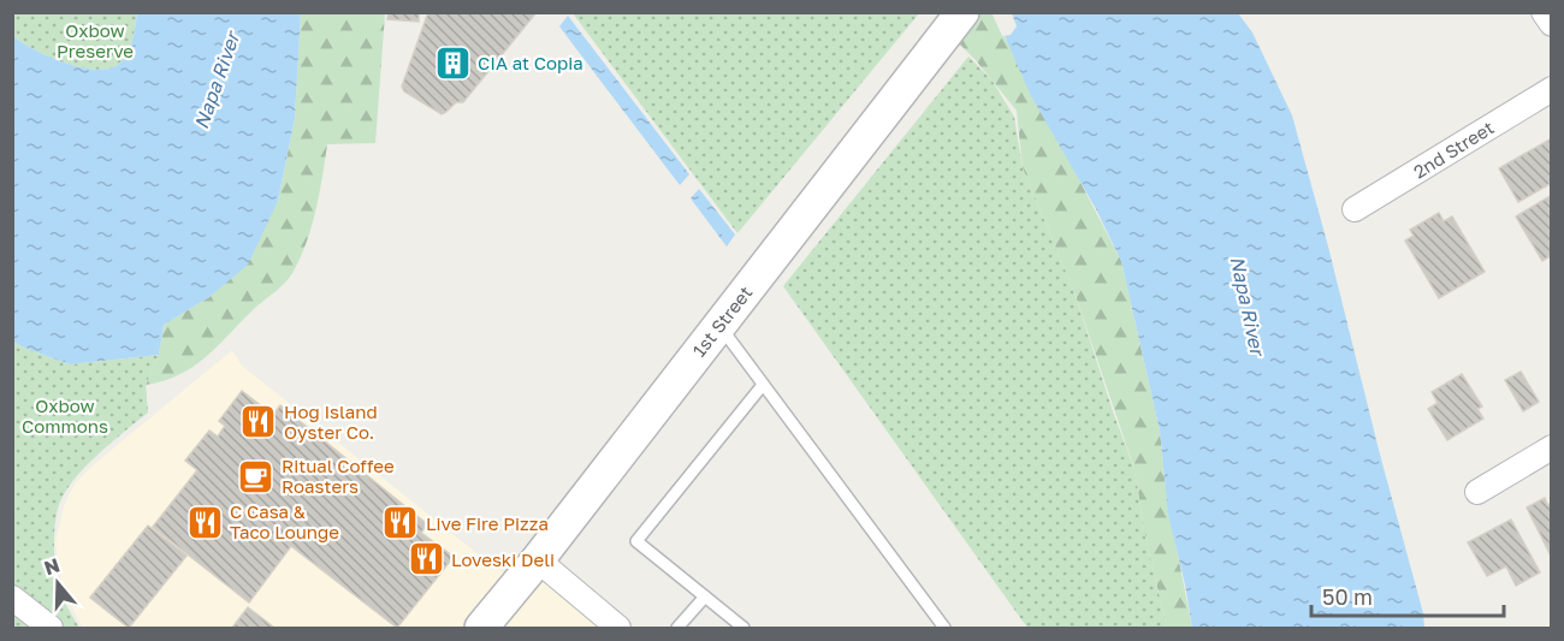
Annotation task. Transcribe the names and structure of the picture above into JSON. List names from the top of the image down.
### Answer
{
  "streets": {
    "main road": ["1st Street"],
    "street": ["2nd Street"]
  },
  "water": ["Napa River"],
  "parks": ["Oxbow Preserve", "Oxbow Commons"],
  "places": {
    "building": ["CIA at Copia"],
    "restaurant": [
      "Hog Island Oyster Co.",
      "C Casa & Taco Lounge",
      "Live Fire Pizza",
      "Loveski Deli"
    ],
    "cafe": ["Ritual Coffee Roasters"]
  },
  "scale_bar": "50 m",
  "north": "top"
}
